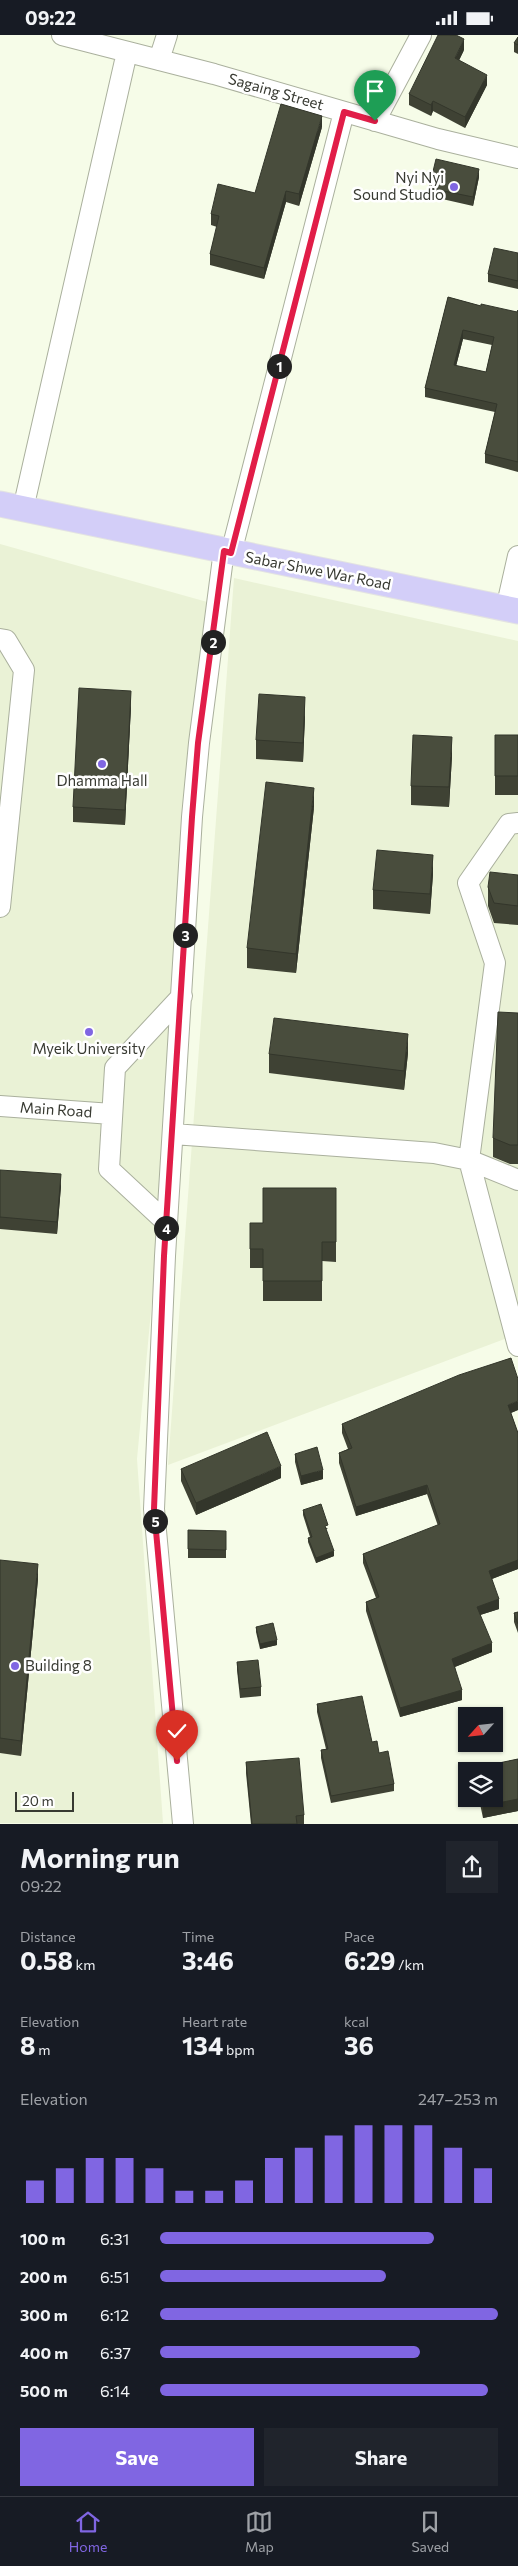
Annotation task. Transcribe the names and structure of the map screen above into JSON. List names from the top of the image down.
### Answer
{
  "streets": {
    "main road": ["Sabar Shwe War Road"],
    "street": ["Sagaing Street", "Main Road"]
  },
  "places": [
    "Nyi Nyi Sound Studio",
    "Dhamma Hall",
    "Myeik University",
    "Building 8"
  ],
  "scale_bar": "20 m",
  "north": "bottom left",
  "page": {
    "status": "09:22",
    "pins": [
      "1",
      "2",
      "3",
      "4",
      "5"
    ],
    "scale": "20 m",
    "heading": ["Morning run", "09:22"],
    "stats": [
      ["Distance", "0.58 km"],
      ["Time", "3:46"],
      ["Pace", "6:29 /km"],
      ["Elevation", "8 m"],
      ["Heart rate", "134 bpm"],
      ["kcal", "36"]
    ],
    "chart": ["Elevation", "247–253 m"],
    "list": [
      {
        "name": "100 m",
        "note": "6:31"
      },
      {
        "name": "200 m",
        "note": "6:51"
      },
      {
        "name": "300 m",
        "note": "6:12"
      },
      {
        "name": "400 m",
        "note": "6:37"
      },
      {
        "name": "500 m",
        "note": "6:14"
      }
    ],
    "buttons": ["Save", "Share"],
    "tabs": ["Home", "Map", "Saved"]
  }
}
